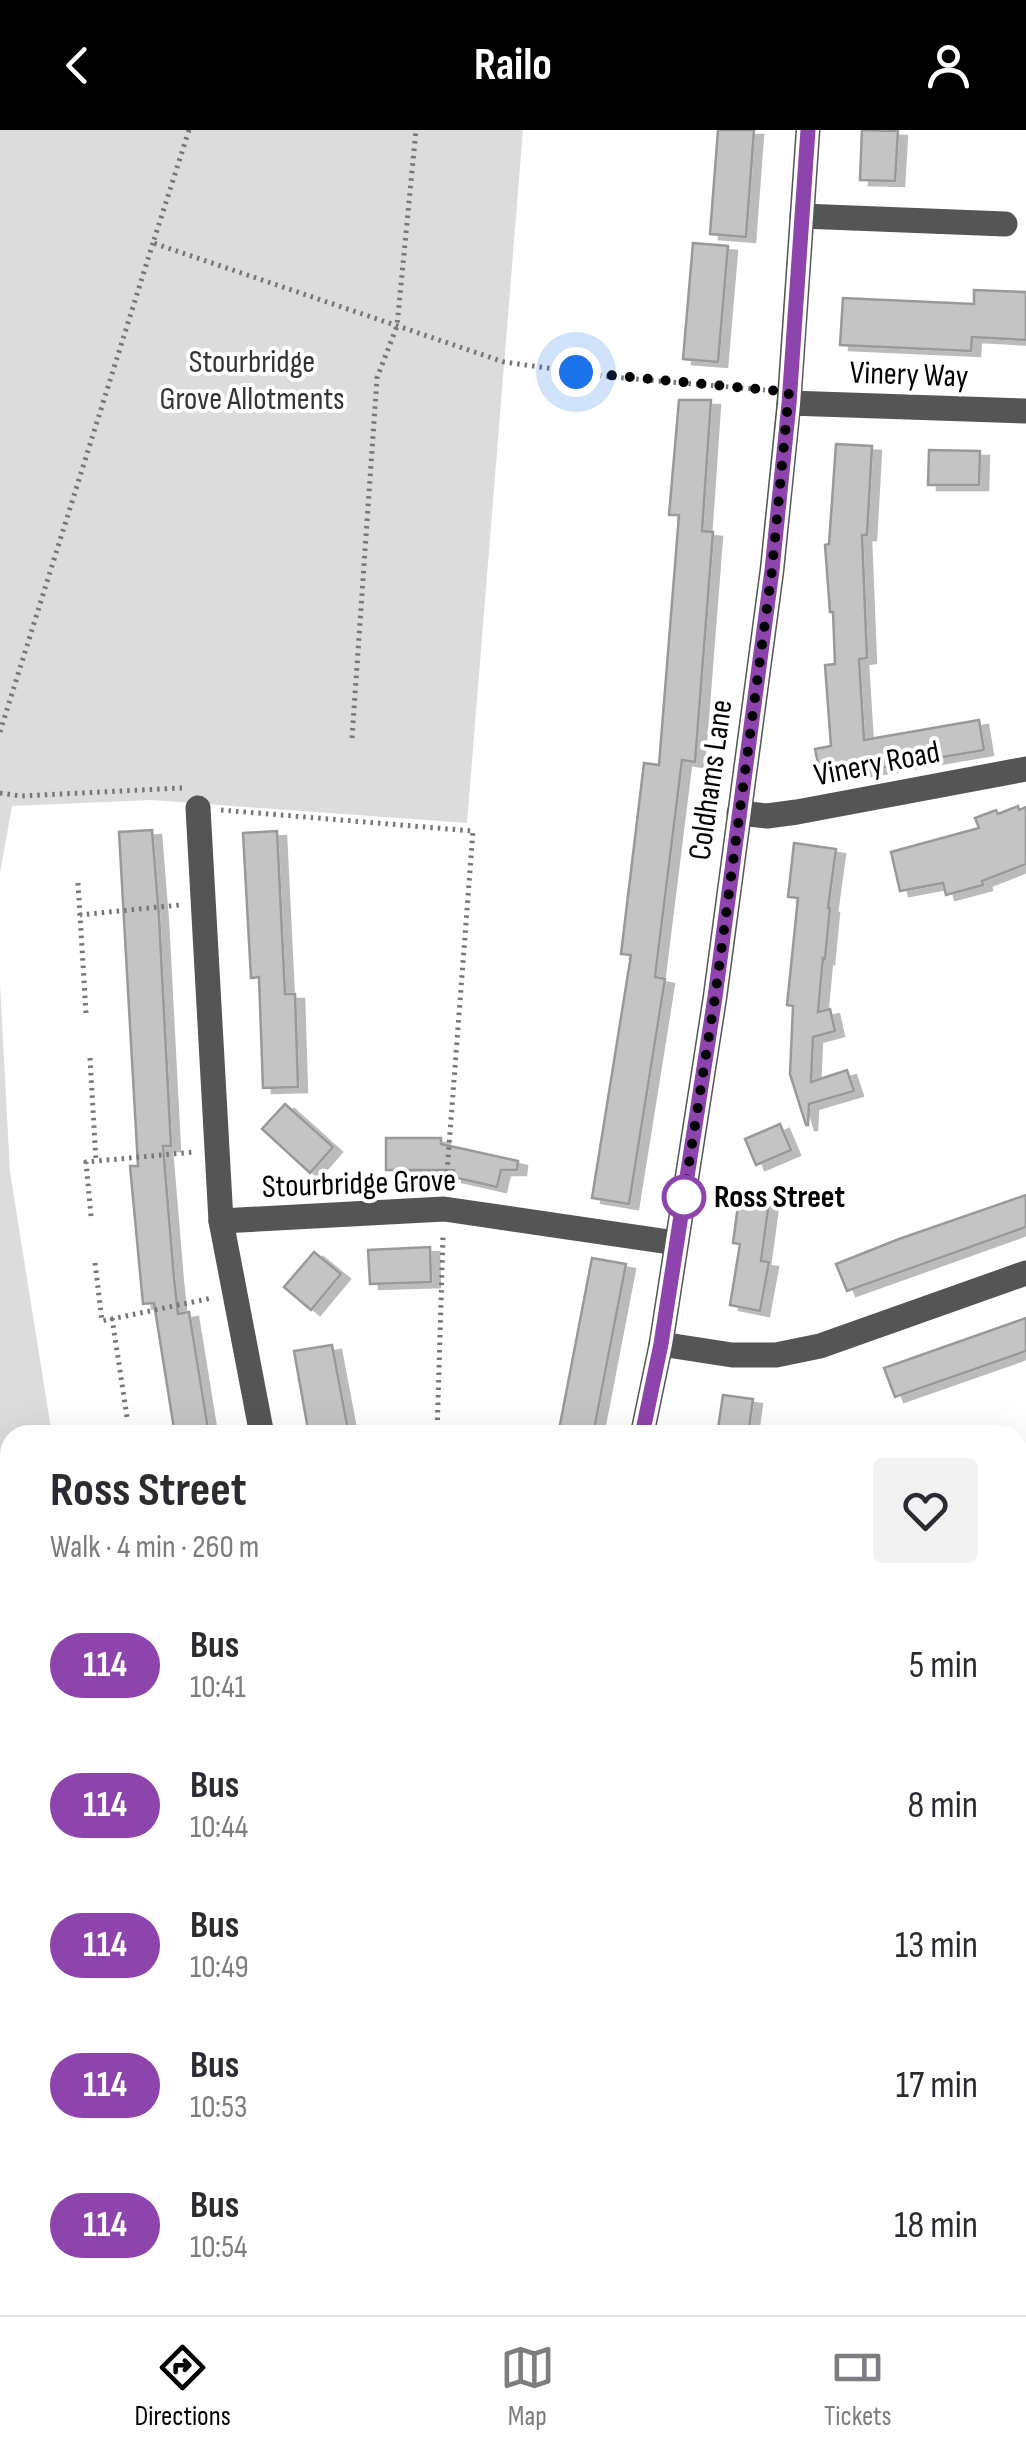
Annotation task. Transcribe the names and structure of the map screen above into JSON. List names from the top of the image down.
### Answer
{
  "streets": {
    "street": [
      "Vinery Way",
      "Vinery Road",
      "Coldhams Lane",
      "Stourbridge Grove"
    ]
  },
  "crossings": [
    ["Vinery Way", "Coldhams Lane"],
    ["Vinery Road", "Coldhams Lane"],
    ["Coldhams Lane", "Stourbridge Grove"]
  ],
  "parks": ["Stourbridge Grove Allotments"],
  "places": ["Ross Street"],
  "lines": ["bus line 114"],
  "page": {
    "header": "Railo",
    "heading": ["Ross Street", "Walk · 4 min · 260 m"],
    "list": [
      {
        "mark": "114",
        "name": "Bus",
        "note": "10:41",
        "value": "5 min"
      },
      {
        "mark": "114",
        "name": "Bus",
        "note": "10:44",
        "value": "8 min"
      },
      {
        "mark": "114",
        "name": "Bus",
        "note": "10:49",
        "value": "13 min"
      },
      {
        "mark": "114",
        "name": "Bus",
        "note": "10:53",
        "value": "17 min"
      },
      {
        "mark": "114",
        "name": "Bus",
        "note": "10:54",
        "value": "18 min"
      }
    ],
    "tabs": ["Directions", "Map", "Tickets"]
  }
}
